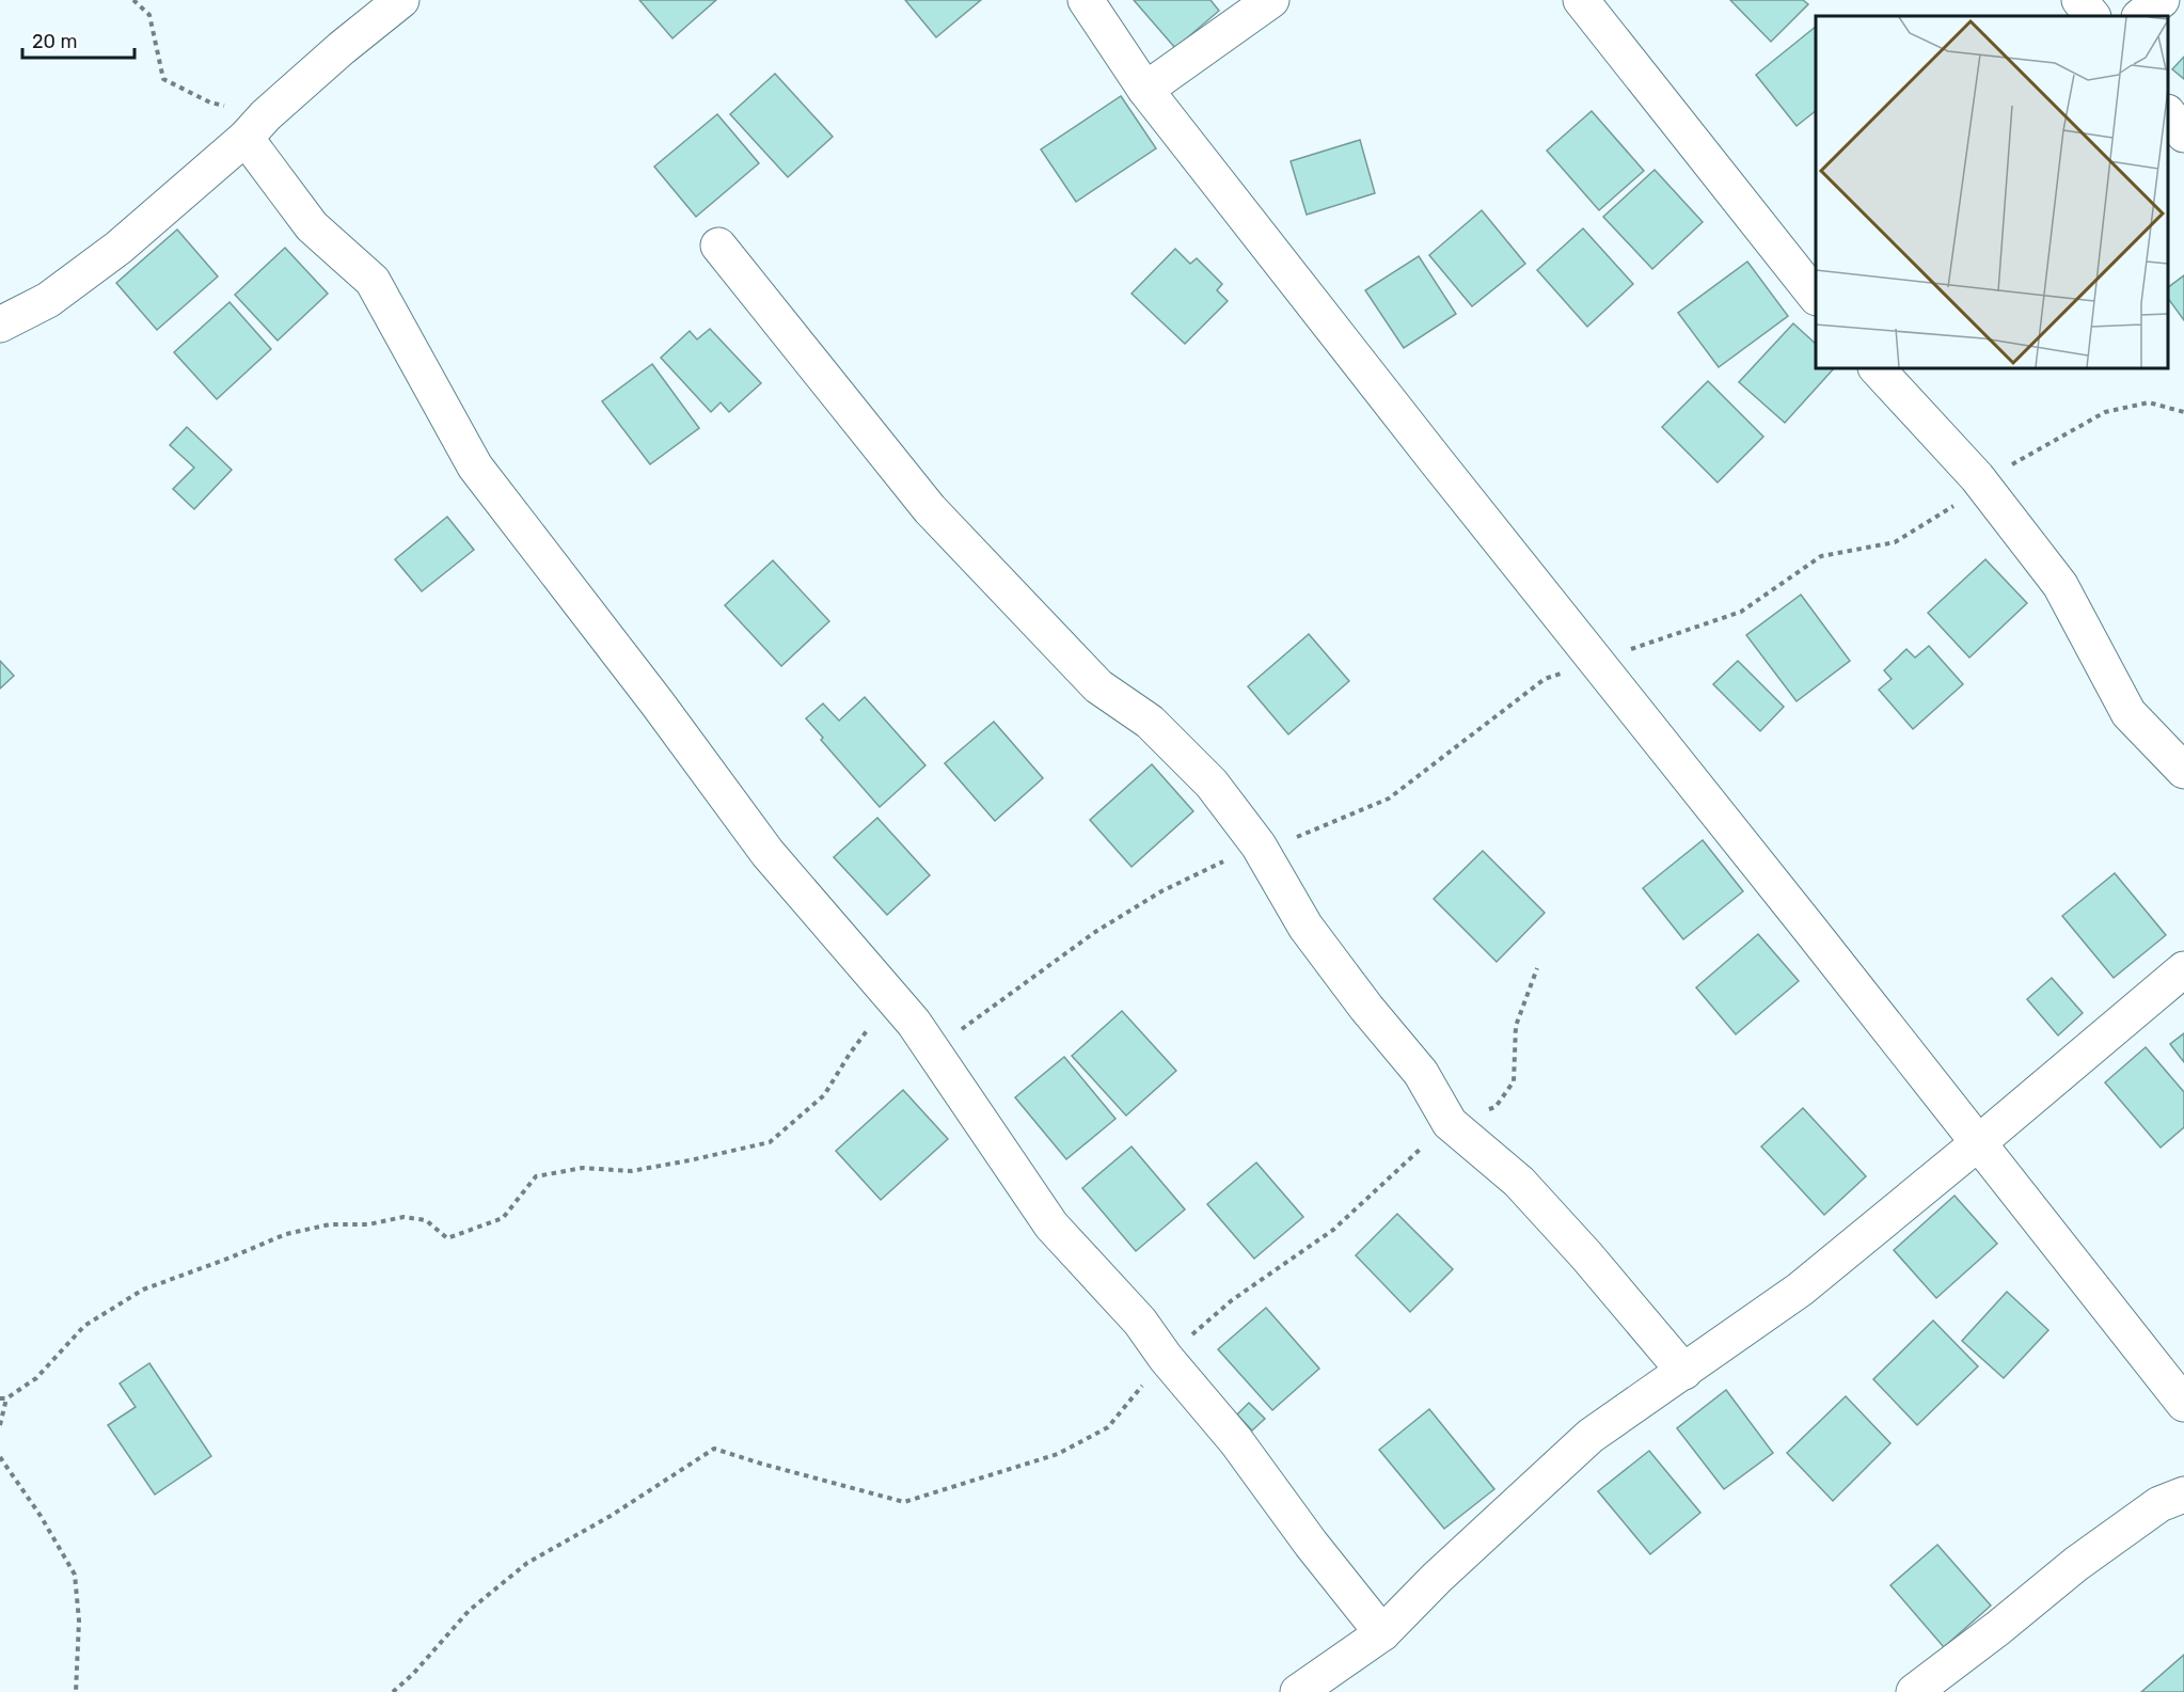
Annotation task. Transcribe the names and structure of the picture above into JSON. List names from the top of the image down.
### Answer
{
  "scale_bar": "20 m"
}
